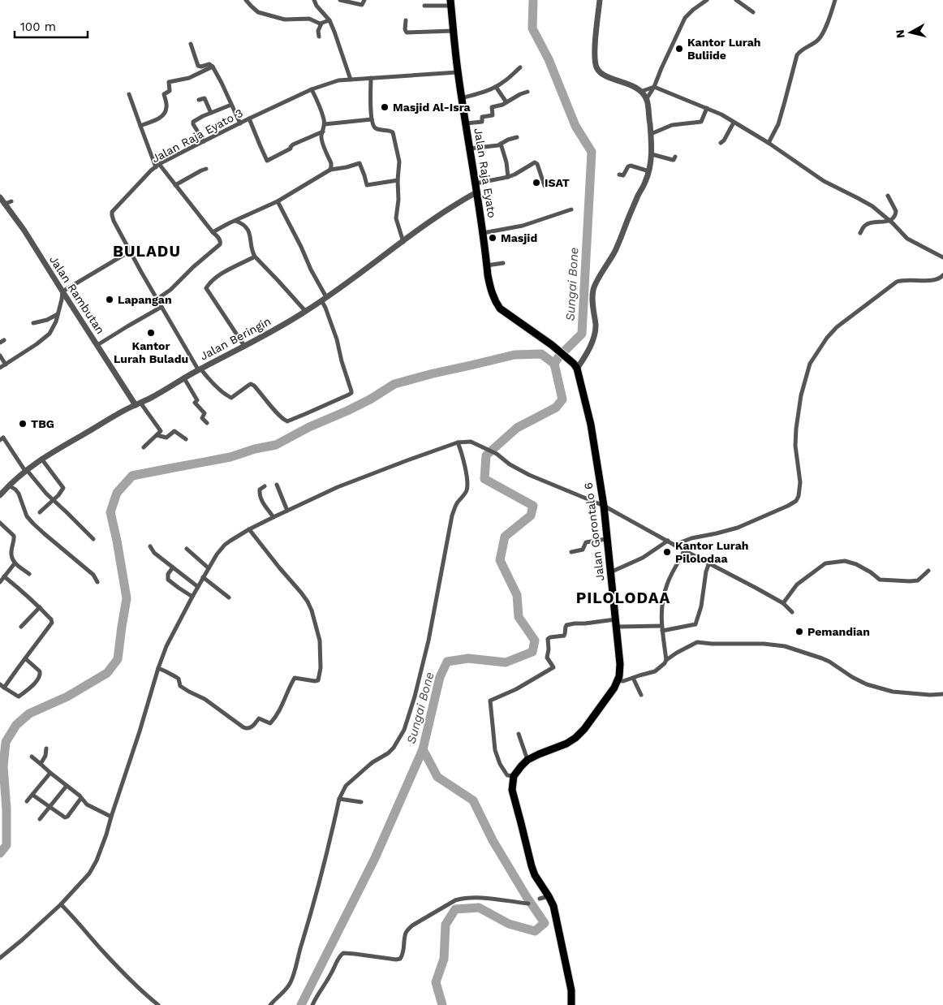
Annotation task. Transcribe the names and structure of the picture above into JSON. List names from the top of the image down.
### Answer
{
  "streets": {
    "main road": ["Jalan Raja Eyato", "Jalan Gorontalo 6"],
    "street": ["Jalan Raja Eyato 3", "Jalan Rambutan", "Jalan Beringin"]
  },
  "crossings": [
    ["Jalan Raja Eyato 3", "Jalan Raja Eyato"],
    ["Jalan Raja Eyato 3", "Jalan Beringin"],
    ["Jalan Raja Eyato", "Jalan Beringin"],
    ["Jalan Raja Eyato", "Jalan Gorontalo 6"],
    ["Jalan Rambutan", "Jalan Beringin"]
  ],
  "districts": ["BULADU", "PILOLODAA"],
  "water": ["Sungai Bone"],
  "places": [
    "Kantor Lurah Buliide",
    "Masjid Al-Isra",
    "ISAT",
    "Masjid",
    "Lapangan",
    "Kantor Lurah Buladu",
    "TBG",
    "Kantor Lurah Pilolodaa",
    "Pemandian"
  ],
  "scale_bar": "100 m",
  "north": "left"
}
